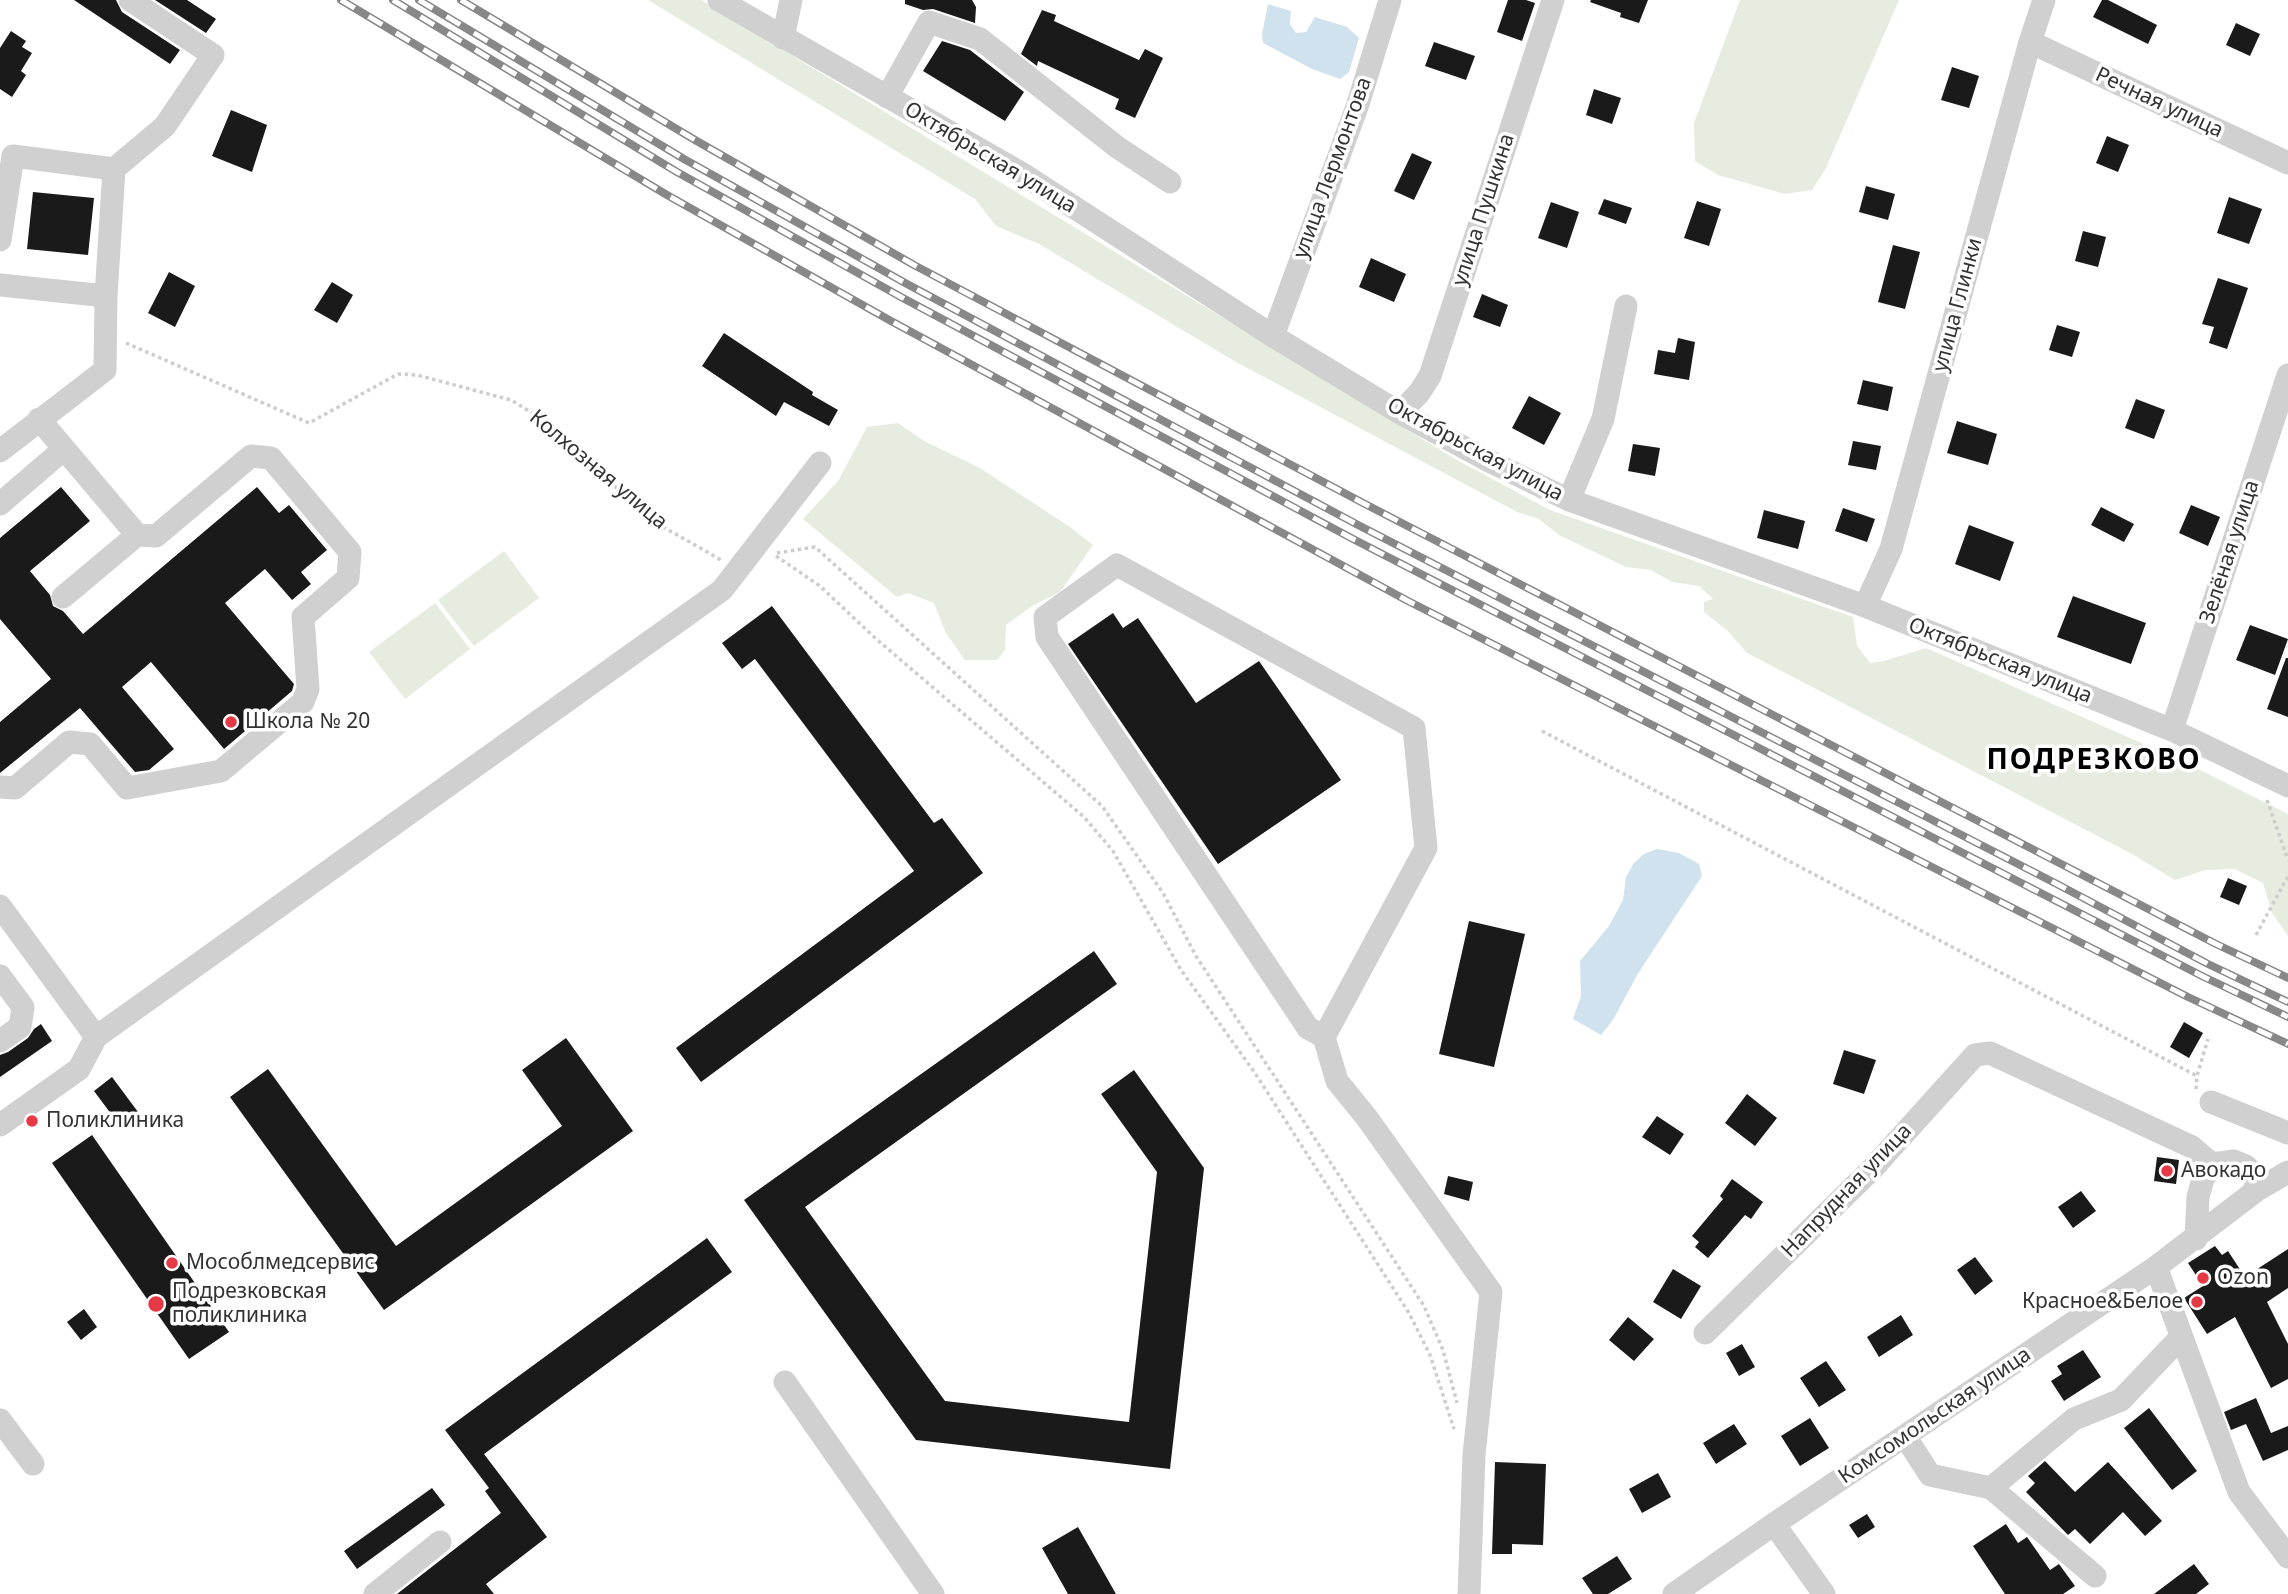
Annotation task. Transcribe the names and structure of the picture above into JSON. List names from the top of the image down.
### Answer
{
  "streets": {
    "street": [
      "Речная улица",
      "Октябрьская улица",
      "улица Лермонтова",
      "улица Пушкина",
      "улица Глинки",
      "Зелёная улица",
      "Напрудная улица",
      "Комсомольская улица"
    ],
    "path": ["Колхозная улица"]
  },
  "crossings": [
    ["Речная улица", "улица Глинки"],
    ["Октябрьская улица", "улица Лермонтова"],
    ["Октябрьская улица", "улица Пушкина"],
    ["Октябрьская улица", "улица Глинки"],
    ["Октябрьская улица", "Зелёная улица"]
  ],
  "districts": ["ПОДРЕЗКОВО"],
  "places": [
    "Школа № 20",
    "Поликлиника",
    "Авокадо",
    "Мособлмедсервис",
    "Ozon",
    "Красное&Белое",
    "Подрезковская поликлиника"
  ]
}
